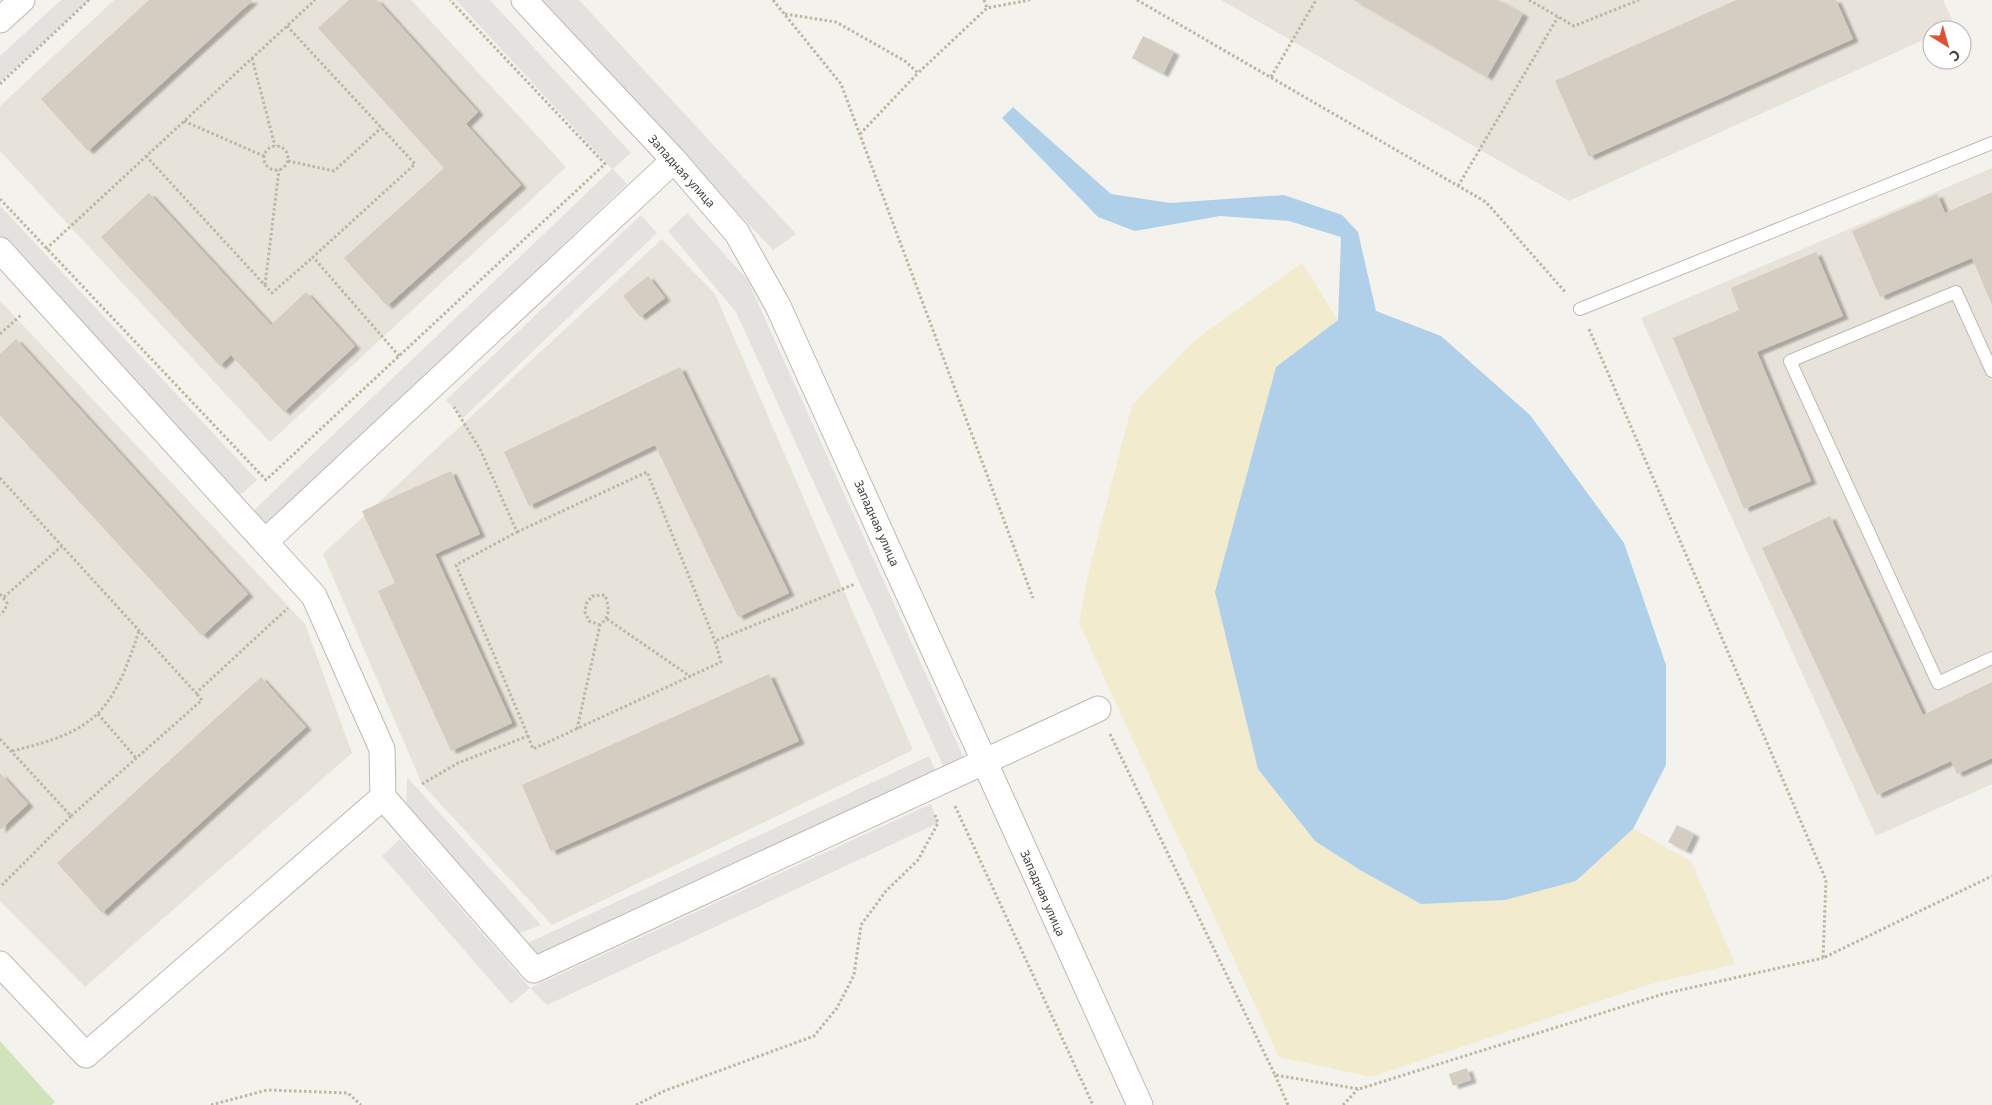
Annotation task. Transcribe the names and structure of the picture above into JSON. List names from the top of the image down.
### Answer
{
  "streets": {
    "street": ["Западная улица"]
  },
  "north": "bottom right"
}
